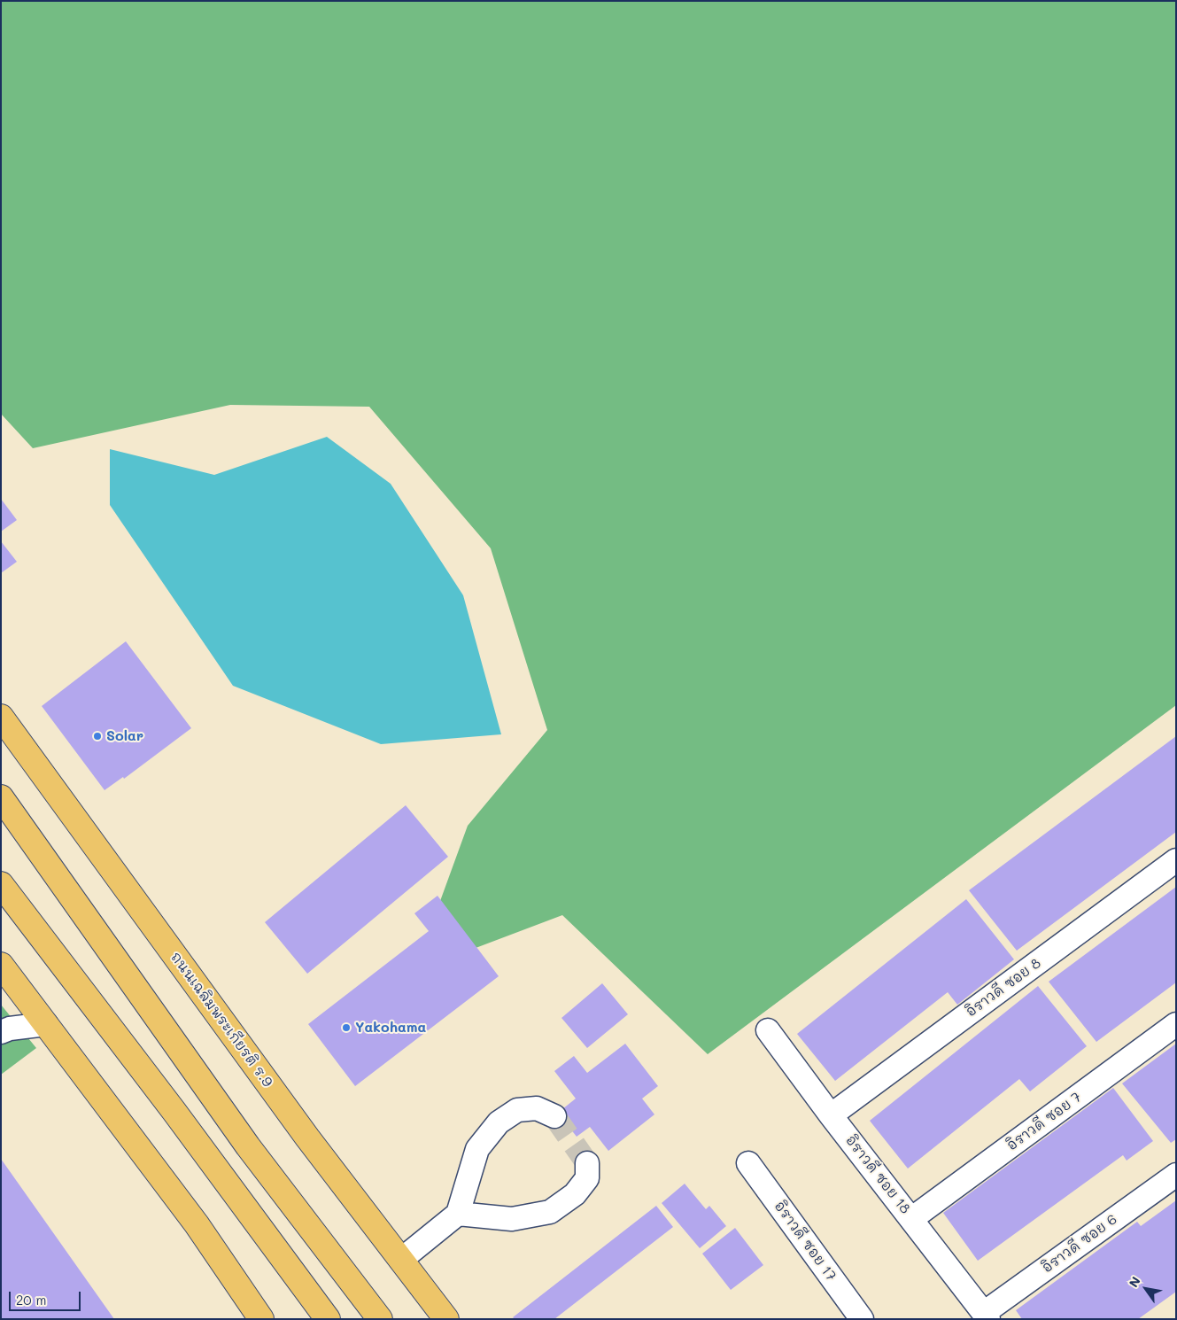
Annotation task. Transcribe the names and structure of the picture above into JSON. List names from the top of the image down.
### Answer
{
  "streets": {
    "main road": ["ถนนเฉลิมพระเกียรติ ร.9"],
    "street": [
      "อิราวดี ซอย 8",
      "อิราวดี ซอย 7",
      "อิราวดี ซอย 18",
      "อิราวดี ซอย 17",
      "อิราวดี ซอย 6"
    ]
  },
  "crossings": [
    ["อิราวดี ซอย 8", "อิราวดี ซอย 18"],
    ["อิราวดี ซอย 7", "อิราวดี ซอย 18"],
    ["อิราวดี ซอย 18", "อิราวดี ซอย 6"]
  ],
  "places": ["Solar", "Yakohama"],
  "scale_bar": "20 m",
  "north": "top left"
}
